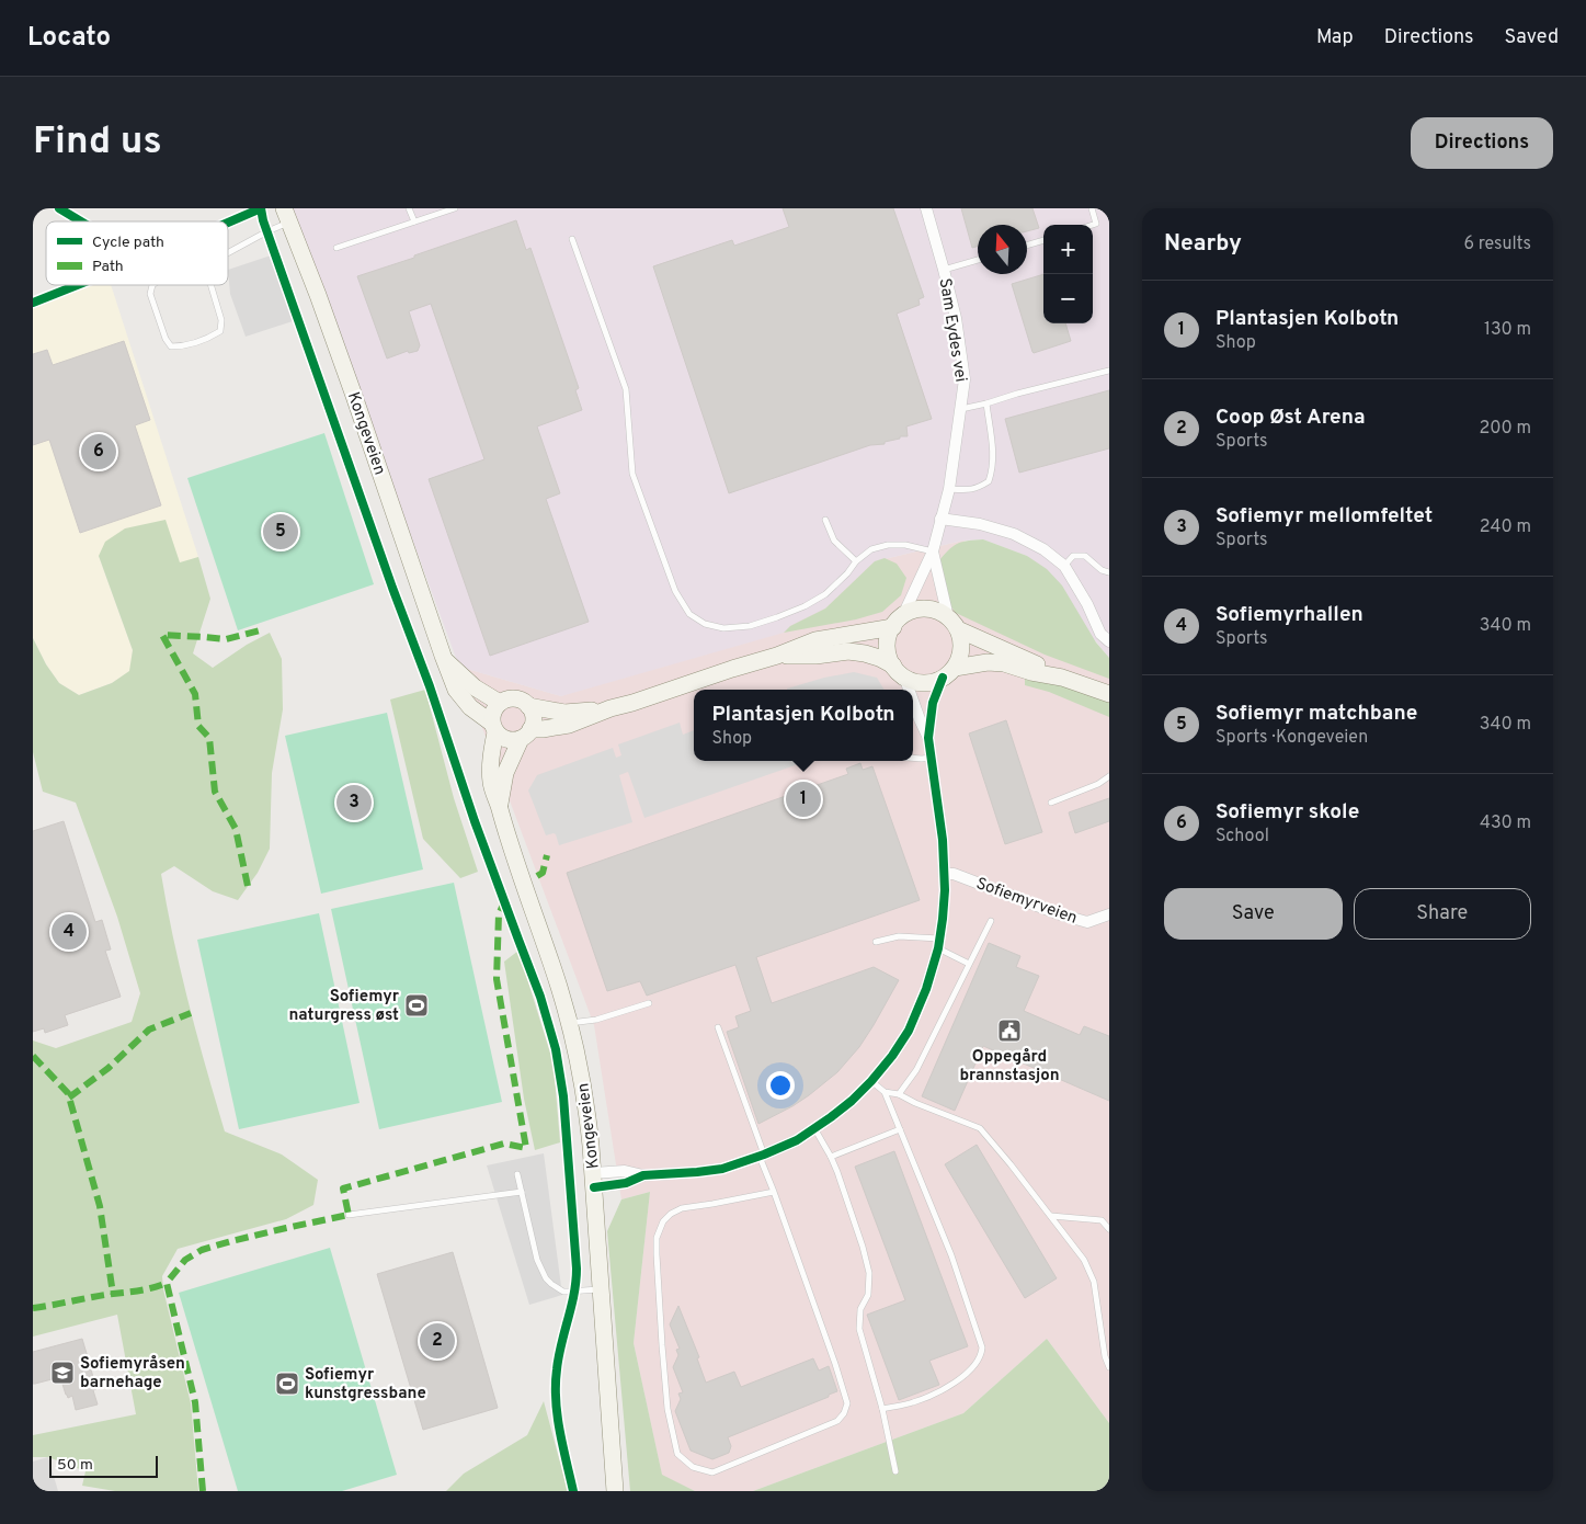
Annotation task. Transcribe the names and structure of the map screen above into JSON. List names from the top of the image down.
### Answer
{
  "streets": {
    "main road": ["Kongeveien"],
    "street": ["Sam Eydes vei", "Sofiemyrveien"]
  },
  "places": {
    "sports": ["Sofiemyr naturgress øst", "Sofiemyr kunstgressbane"],
    "public building": ["Oppegård brannstasjon"],
    "school or university": ["Sofiemyråsen barnehage"]
  },
  "legend": ["Cycle path", "Path"],
  "scale_bar": "50 m",
  "north": "top",
  "page": {
    "header": "Locato",
    "nav": ["Map", "Directions", "Saved"],
    "buttons": [
      "Directions",
      ["Save", "Share"]
    ],
    "title": "Find us",
    "heading": ["Nearby", "6 results"],
    "map_buttons": ["+", "−"],
    "list": [
      {
        "mark": "1",
        "name": "Plantasjen Kolbotn",
        "note": "Shop",
        "value": "130 m"
      },
      {
        "mark": "2",
        "name": "Coop Øst Arena",
        "note": "Sports",
        "value": "200 m"
      },
      {
        "mark": "3",
        "name": "Sofiemyr mellomfeltet",
        "note": "Sports",
        "value": "240 m"
      },
      {
        "mark": "4",
        "name": "Sofiemyrhallen",
        "note": "Sports",
        "value": "340 m"
      },
      {
        "mark": "5",
        "name": "Sofiemyr matchbane",
        "note": "Sports · Kongeveien",
        "value": "340 m"
      },
      {
        "mark": "6",
        "name": "Sofiemyr skole",
        "note": "School",
        "value": "430 m"
      }
    ],
    "pins": [
      "6",
      "5",
      "1",
      "3",
      "4",
      "2"
    ],
    "popup": ["Plantasjen Kolbotn", "Shop"],
    "scale": "50 m"
  }
}
